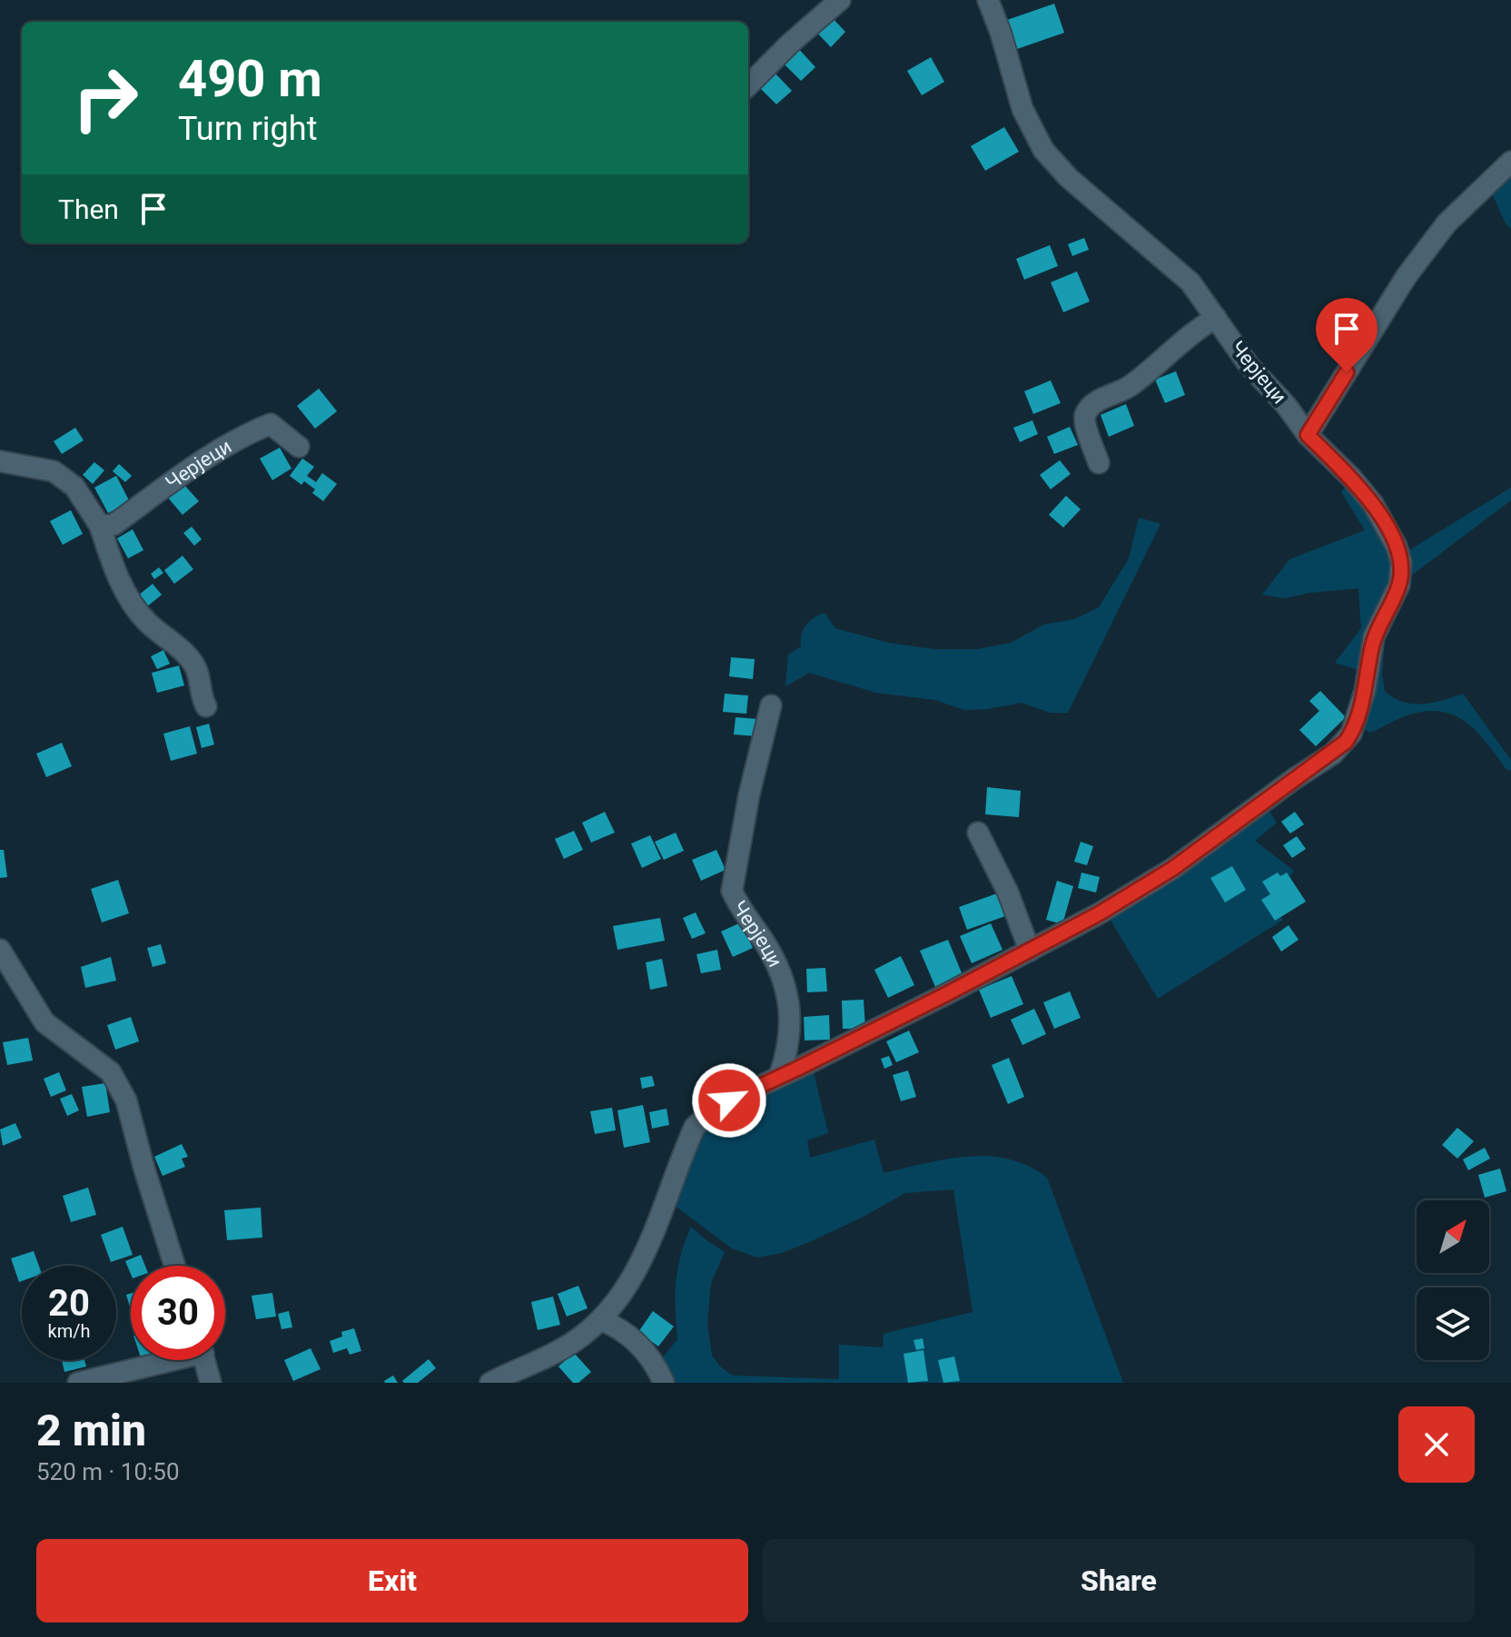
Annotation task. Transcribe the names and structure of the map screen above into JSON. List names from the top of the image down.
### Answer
{
  "streets": {
    "street": ["Черјеци"]
  },
  "north": "top right",
  "page": {
    "turn": ["490 m", "Turn right"],
    "then": "Then",
    "speed": "20 km/h",
    "limit": "30",
    "heading": ["2 min", "520 m · 10:50"],
    "buttons": ["Exit", "Share"]
  }
}
